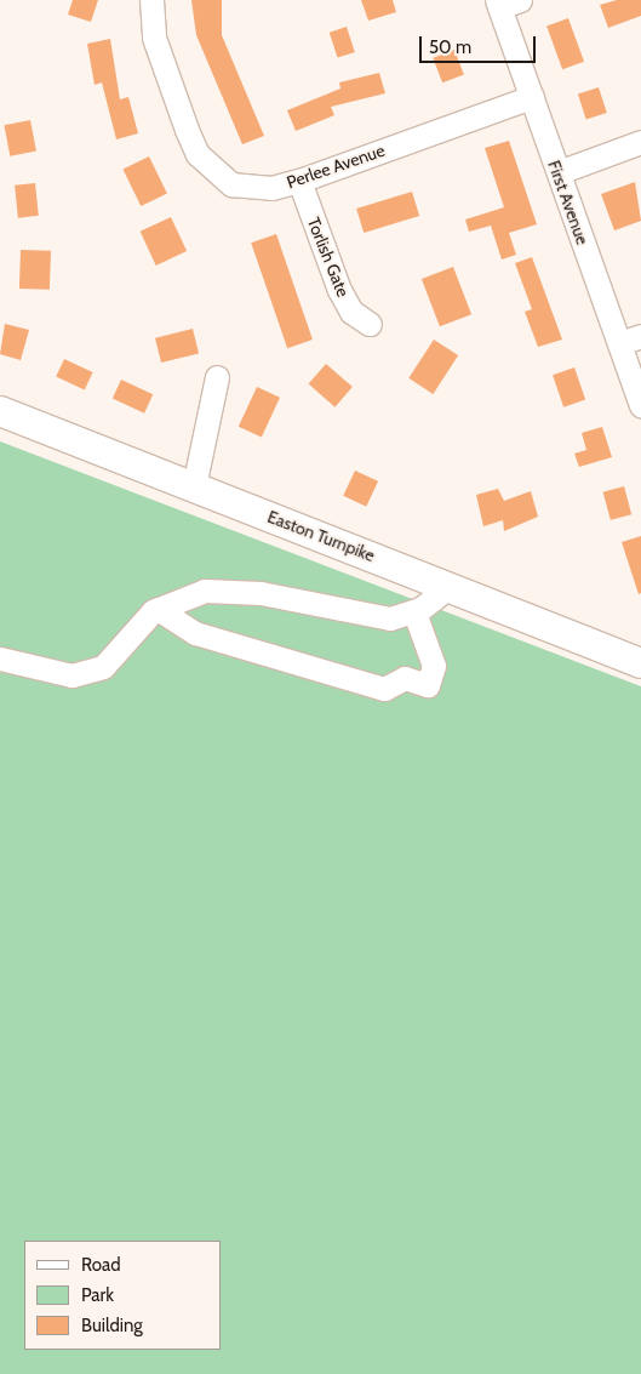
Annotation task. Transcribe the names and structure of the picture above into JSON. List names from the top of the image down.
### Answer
{
  "streets": {
    "main road": ["Easton Turnpike"],
    "street": ["Perlee Avenue", "First Avenue", "Torlish Gate"]
  },
  "crossings": [
    ["Perlee Avenue", "First Avenue"],
    ["Perlee Avenue", "Torlish Gate"]
  ],
  "legend": ["Road", "Park", "Building"],
  "scale_bar": "50 m"
}
